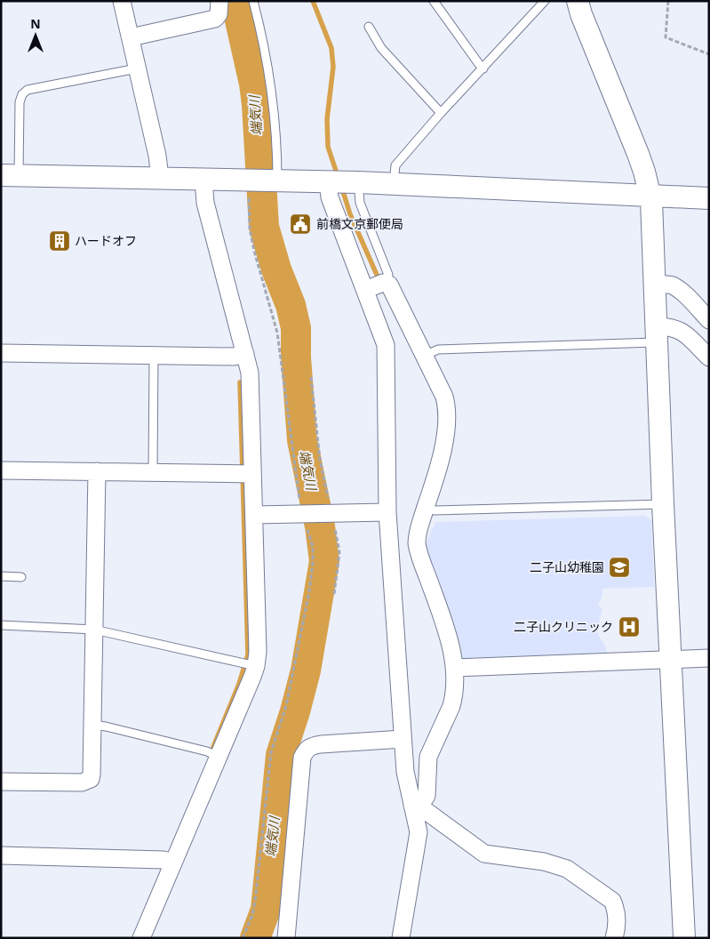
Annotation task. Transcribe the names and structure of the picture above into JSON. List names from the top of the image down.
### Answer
{
  "water": ["端気川"],
  "places": {
    "public building": ["前橋文京郵便局"],
    "building": ["ハードオフ"],
    "school or university": ["二子山幼稚園"],
    "hospital": ["二子山クリニック"]
  },
  "north": "top"
}
